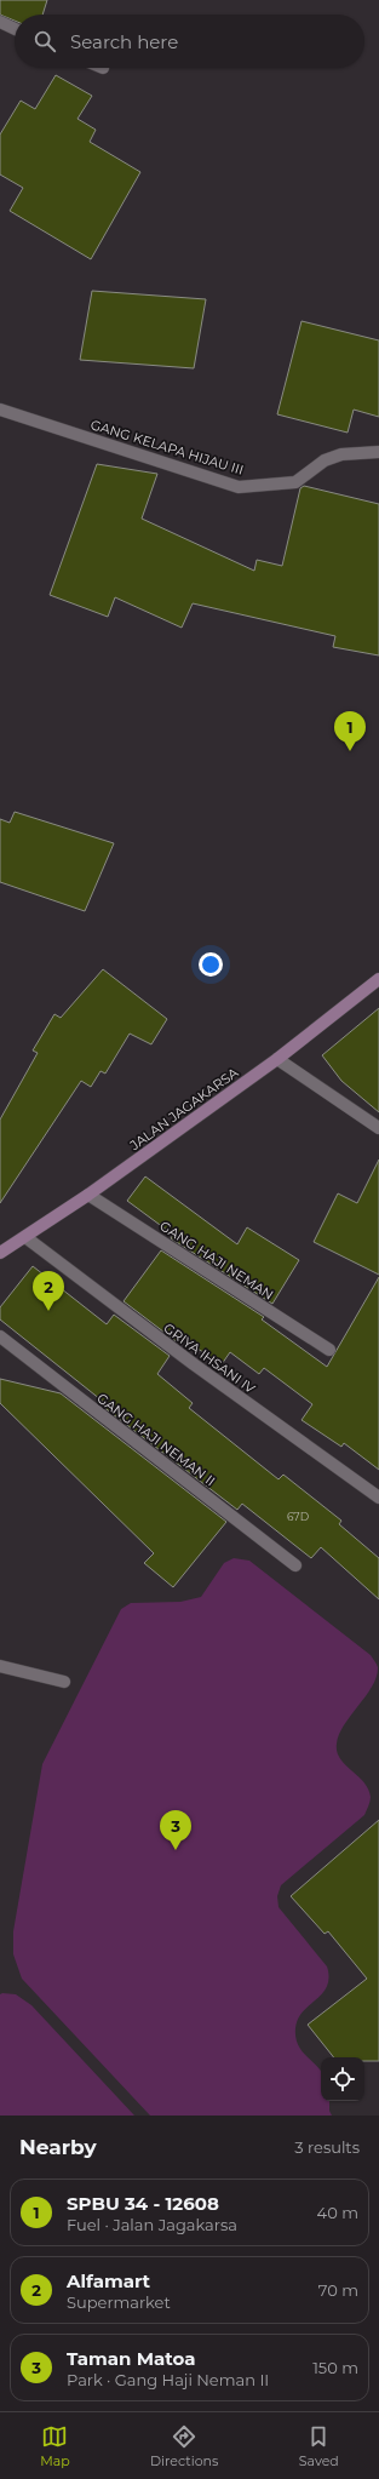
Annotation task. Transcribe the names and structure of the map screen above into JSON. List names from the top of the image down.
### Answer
{
  "streets": {
    "main road": ["JALAN JAGAKARSA"],
    "street": [
      "GANG KELAPA HIJAU III",
      "GANG HAJI NEMAN",
      "GRIYA IHSANI IV",
      "GANG HAJI NEMAN II"
    ]
  },
  "crossings": [
    ["JALAN JAGAKARSA", "GANG HAJI NEMAN"],
    ["JALAN JAGAKARSA", "GRIYA IHSANI IV"]
  ],
  "house_numbers": ["67D"],
  "page": {
    "search": "Search here",
    "pins": ["1", "2", "3"],
    "heading": ["Nearby", "3 results"],
    "list": [
      {
        "mark": "1",
        "name": "SPBU 34 - 12608",
        "note": "Fuel · Jalan Jagakarsa",
        "value": "40 m"
      },
      {
        "mark": "2",
        "name": "Alfamart",
        "note": "Supermarket",
        "value": "70 m"
      },
      {
        "mark": "3",
        "name": "Taman Matoa",
        "note": "Park · Gang Haji Neman II",
        "value": "150 m"
      }
    ],
    "nav": ["Map", "Directions", "Saved"]
  }
}
